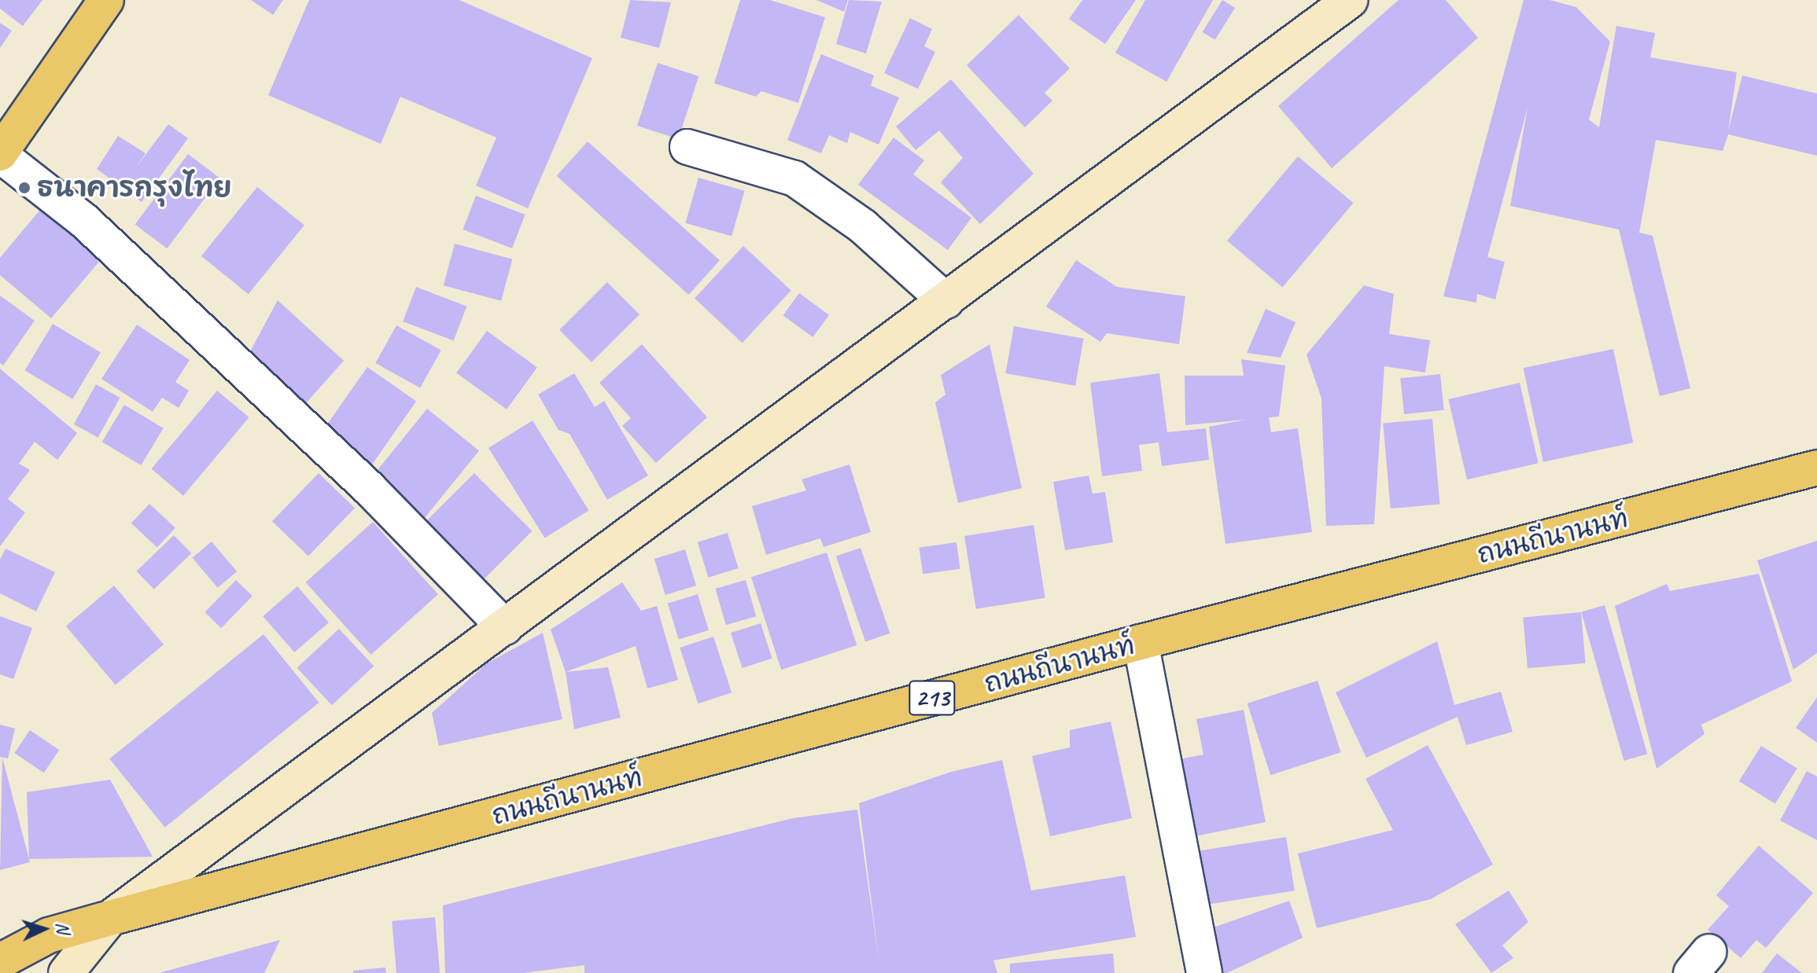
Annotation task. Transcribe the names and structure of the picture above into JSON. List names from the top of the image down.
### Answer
{
  "streets": {
    "main road": ["ถนนถีนานนท์", "213"]
  },
  "places": ["ธนาคารกรุงไทย"],
  "north": "right"
}
